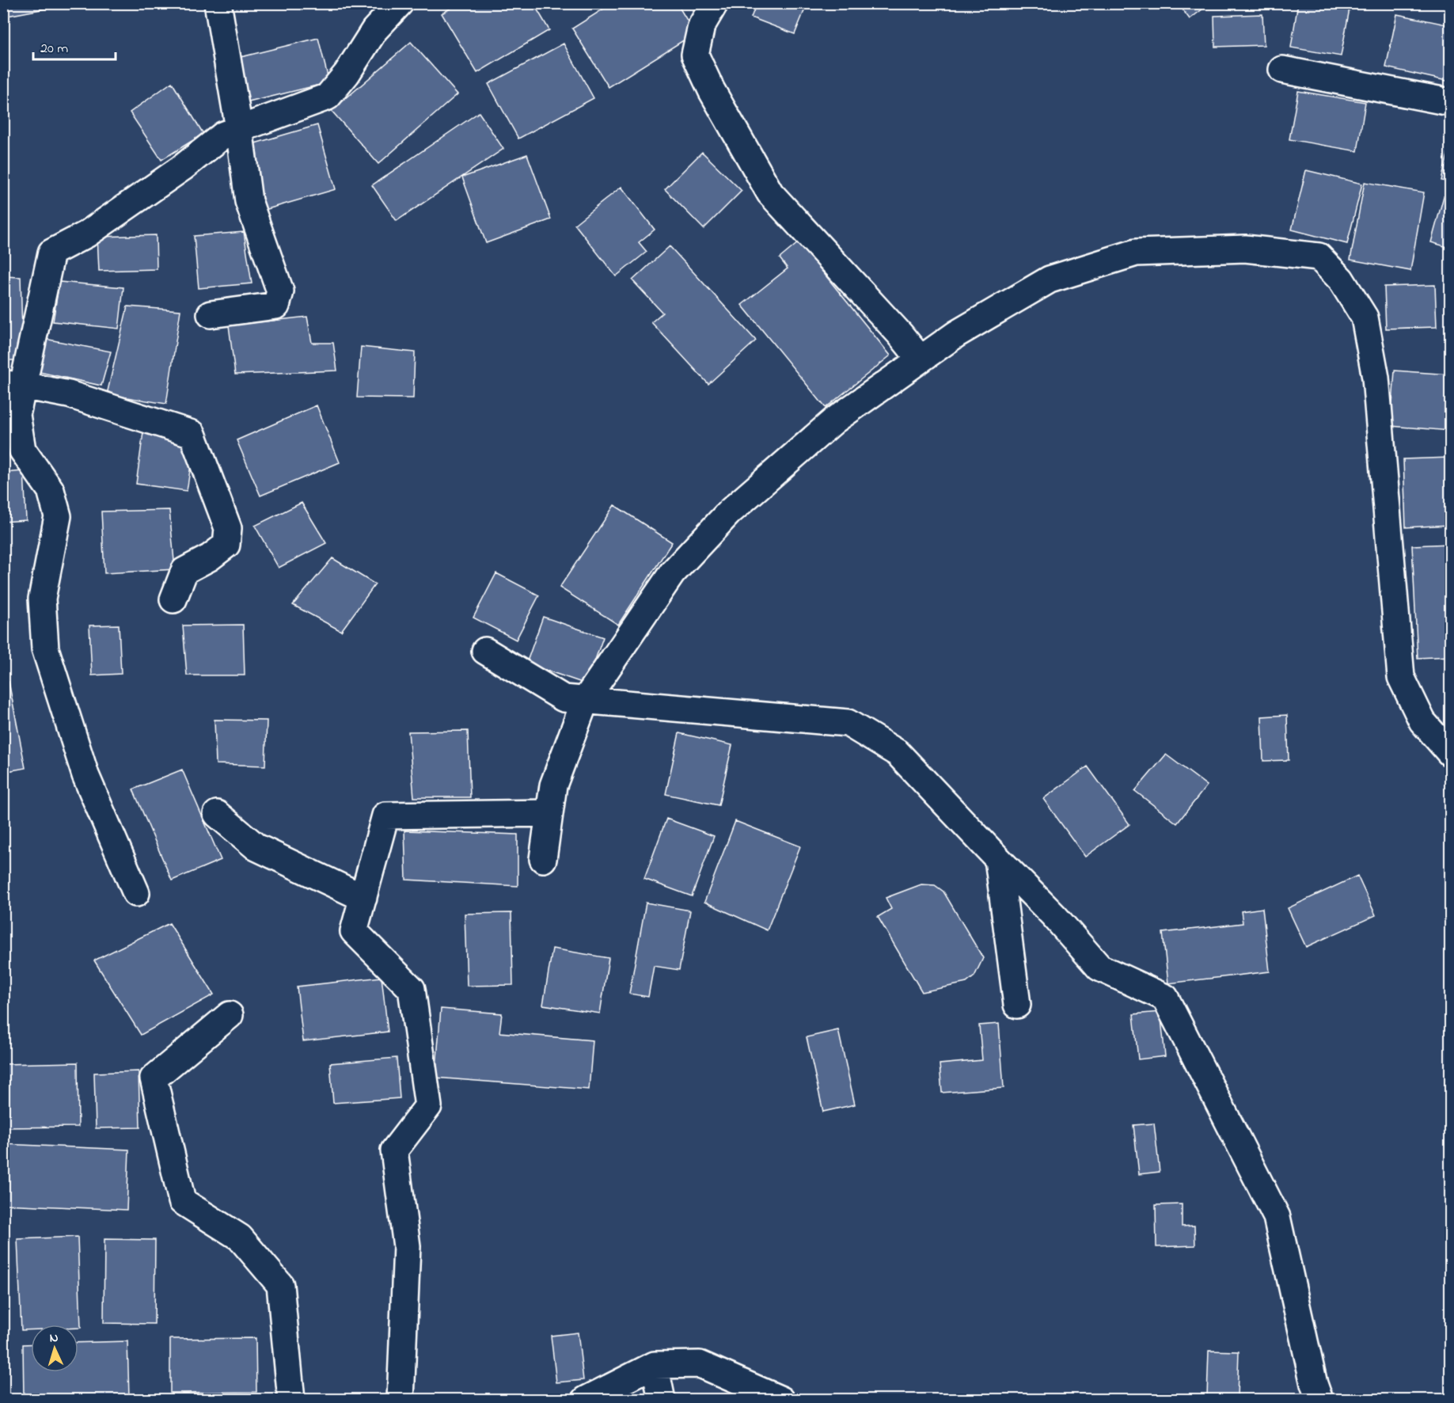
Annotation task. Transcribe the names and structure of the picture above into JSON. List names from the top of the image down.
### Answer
{
  "scale_bar": "20 m",
  "north": "top"
}
